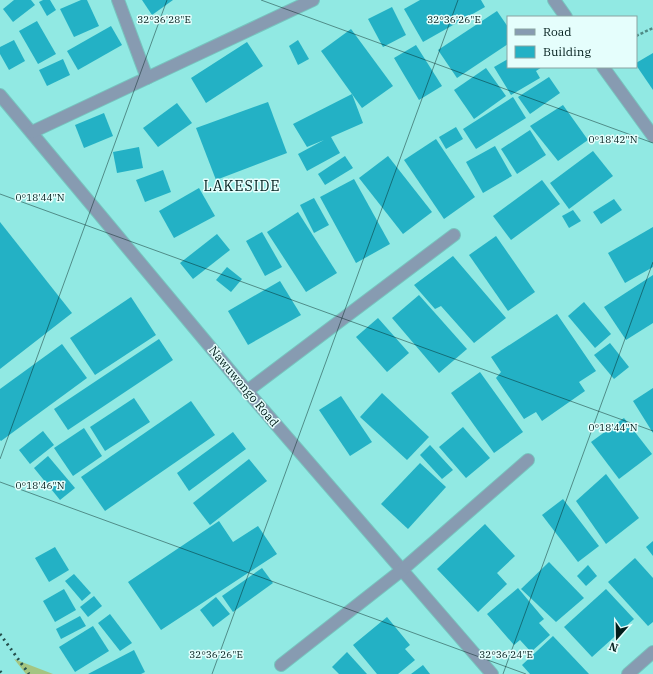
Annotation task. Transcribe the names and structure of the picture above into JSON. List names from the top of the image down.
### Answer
{
  "streets": {
    "street": ["Nawuwongo Road"]
  },
  "districts": ["LAKESIDE"],
  "legend": ["Road", "Building"],
  "north": "bottom",
  "coordinates": [
    "32°36'28\"E",
    "32°36'26\"E",
    "0°18'42\"N",
    "0°18'44\"N",
    "0°18'46\"N",
    "32°36'24\"E"
  ]
}
